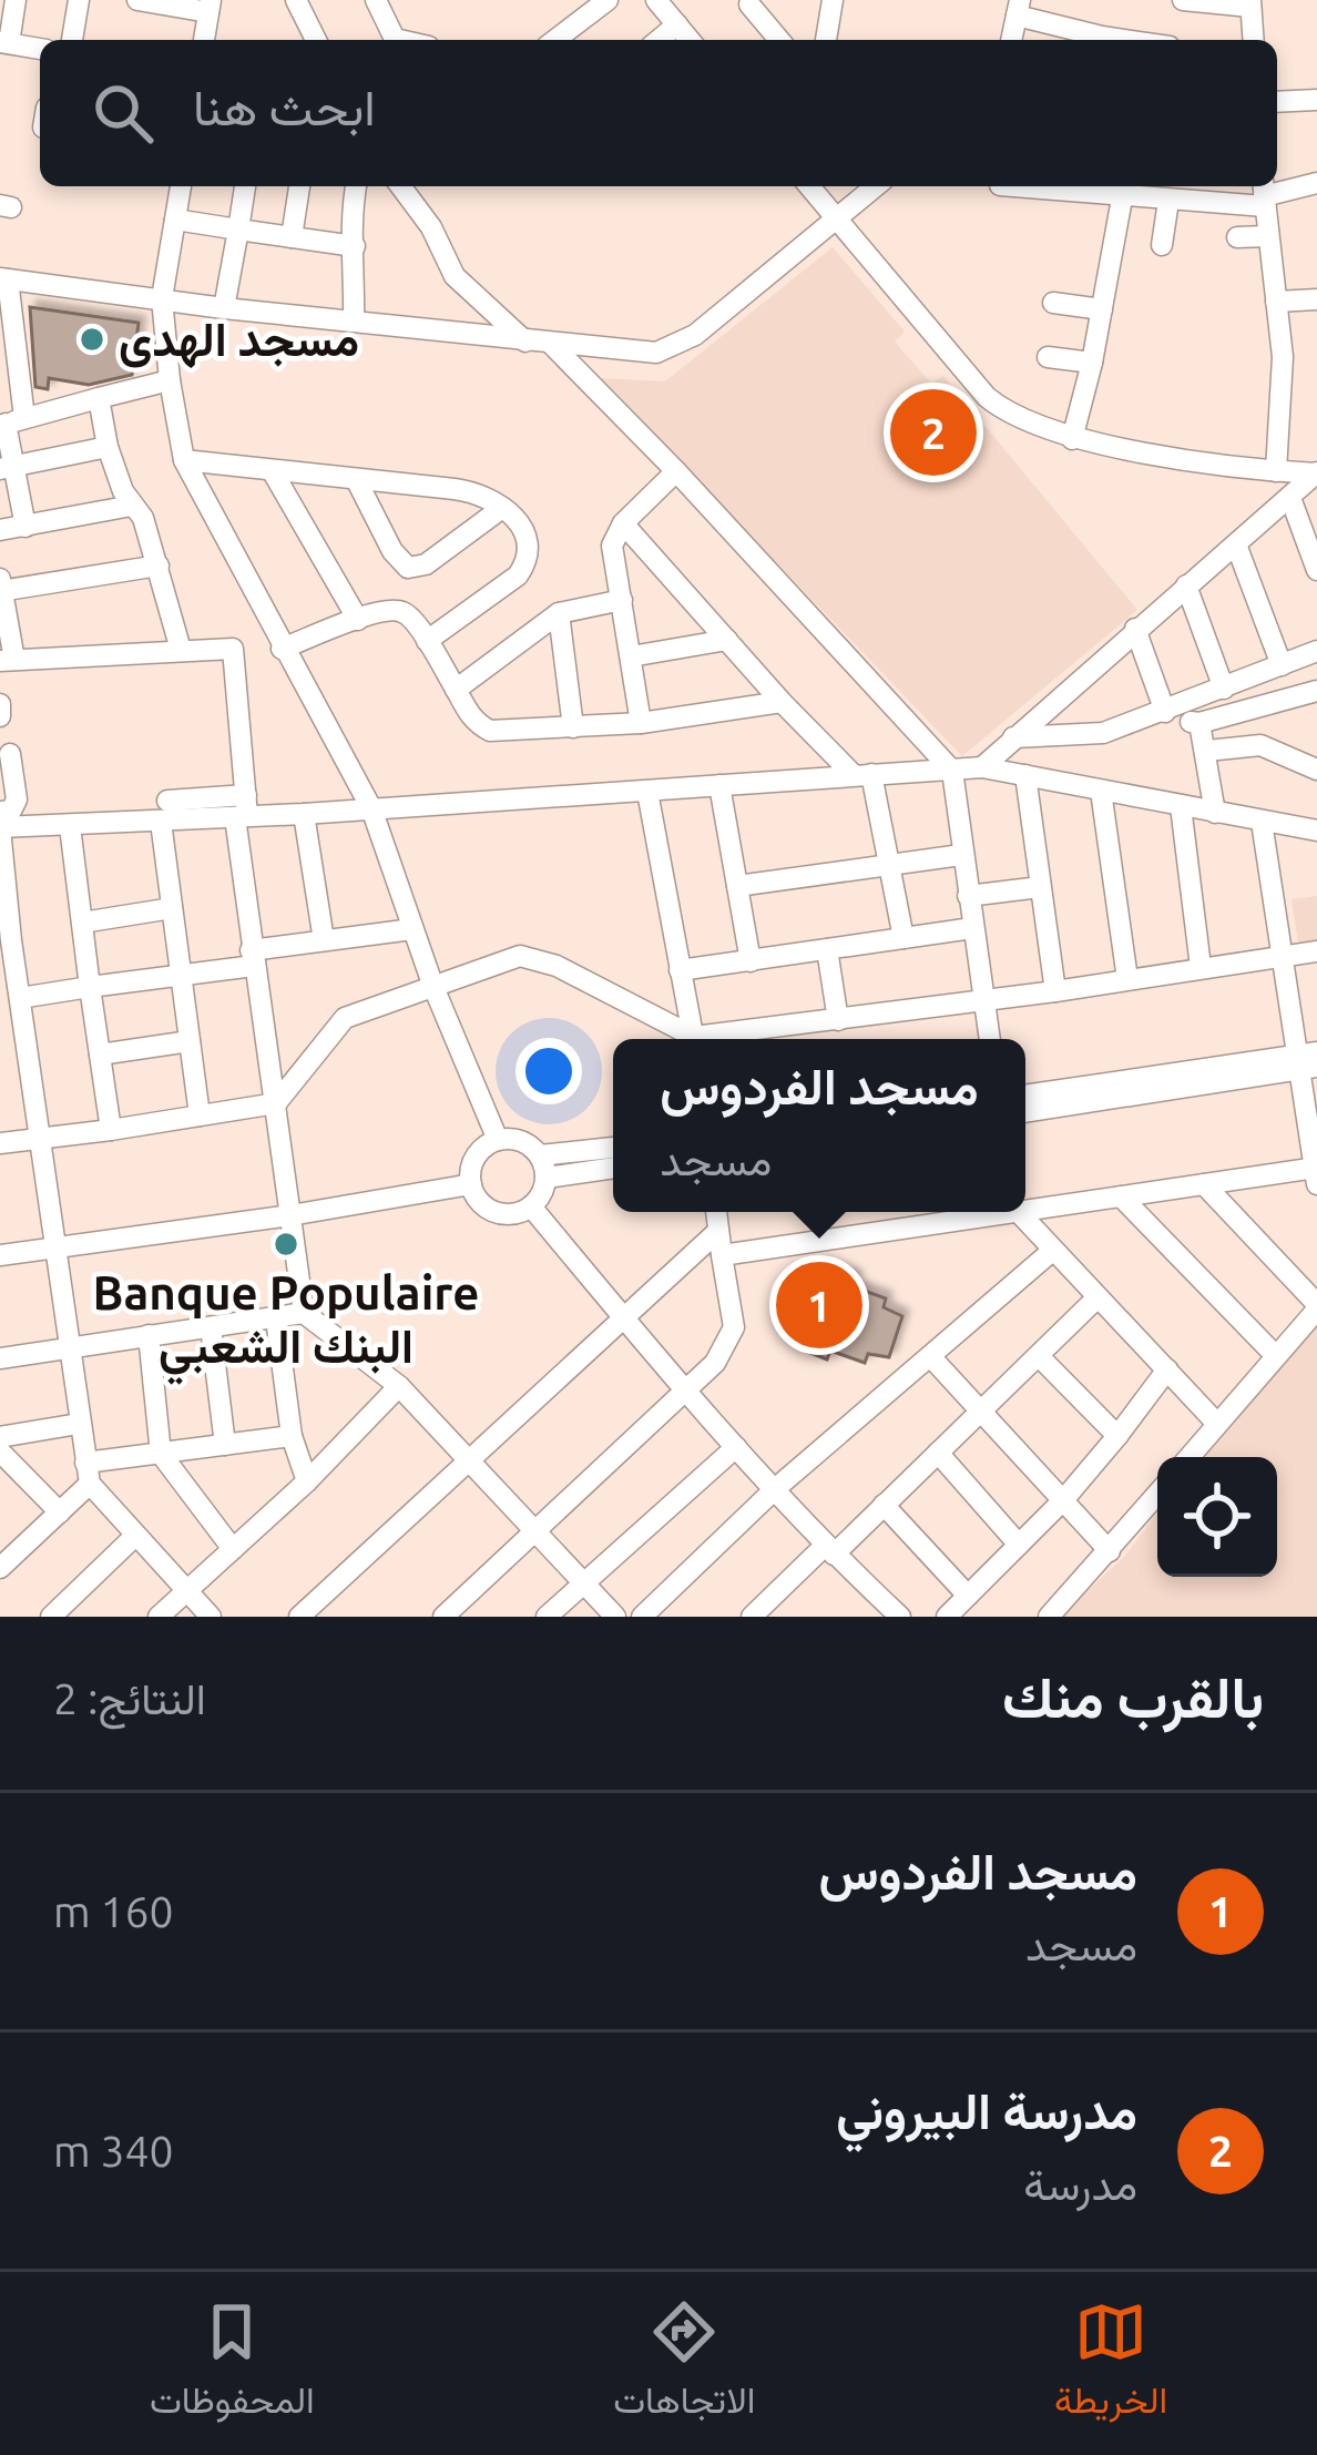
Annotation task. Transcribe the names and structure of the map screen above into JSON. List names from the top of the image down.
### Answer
{
  "places": ["مسجد الهدى", "Banque Populaire البنك الشعبي"],
  "page": {
    "search": "ابحث هنا",
    "pins": ["2", "1"],
    "popup": ["مسجد الفردوس", "مسجد"],
    "heading": ["بالقرب منك", "النتائج: 2"],
    "list": [
      {
        "mark": "1",
        "name": "مسجد الفردوس",
        "note": "مسجد",
        "value": "160 m"
      },
      {
        "mark": "2",
        "name": "مدرسة البيروني",
        "note": "مدرسة",
        "value": "340 m"
      }
    ],
    "nav": ["الخريطة", "الاتجاهات", "المحفوظات"]
  }
}
